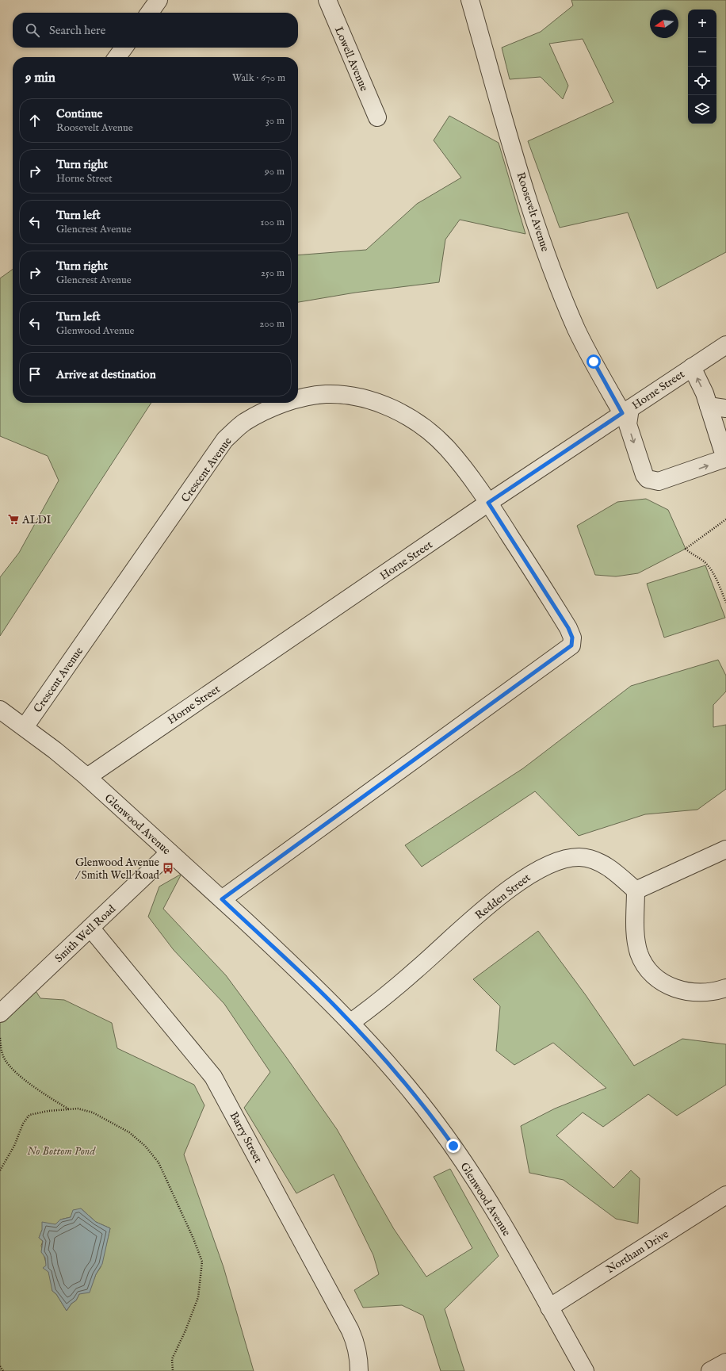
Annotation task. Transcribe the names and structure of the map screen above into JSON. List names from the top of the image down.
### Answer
{
  "streets": {
    "street": [
      "Lowell Avenue",
      "Roosevelt Avenue",
      "Horne Street",
      "Crescent Avenue",
      "Glenwood Avenue",
      "Redden Street",
      "Smith Well Road",
      "Barry Street",
      "Northam Drive"
    ]
  },
  "crossings": [
    ["Roosevelt Avenue", "Horne Street"],
    ["Horne Street", "Crescent Avenue"],
    ["Horne Street", "Glenwood Avenue"],
    ["Crescent Avenue", "Glenwood Avenue"],
    ["Glenwood Avenue", "Redden Street"],
    ["Glenwood Avenue", "Smith Well Road"],
    ["Glenwood Avenue", "Northam Drive"],
    ["Smith Well Road", "Barry Street"]
  ],
  "parks": ["No Bottom Pond"],
  "places": {
    "supermarket": ["ALDI"],
    "bus stop": ["Glenwood Avenue / Smith Well Road"]
  },
  "north": "left",
  "page": {
    "map_buttons": ["+", "−"],
    "search": "Search here",
    "heading": ["9 min", "Walk · 670 m"],
    "list": [
      ["Continue", "Roosevelt Avenue", "30 m"],
      ["Turn right", "Horne Street", "90 m"],
      ["Turn left", "Glencrest Avenue", "100 m"],
      ["Turn right", "Glencrest Avenue", "250 m"],
      ["Turn left", "Glenwood Avenue", "200 m"],
      "Arrive at destination"
    ]
  }
}
